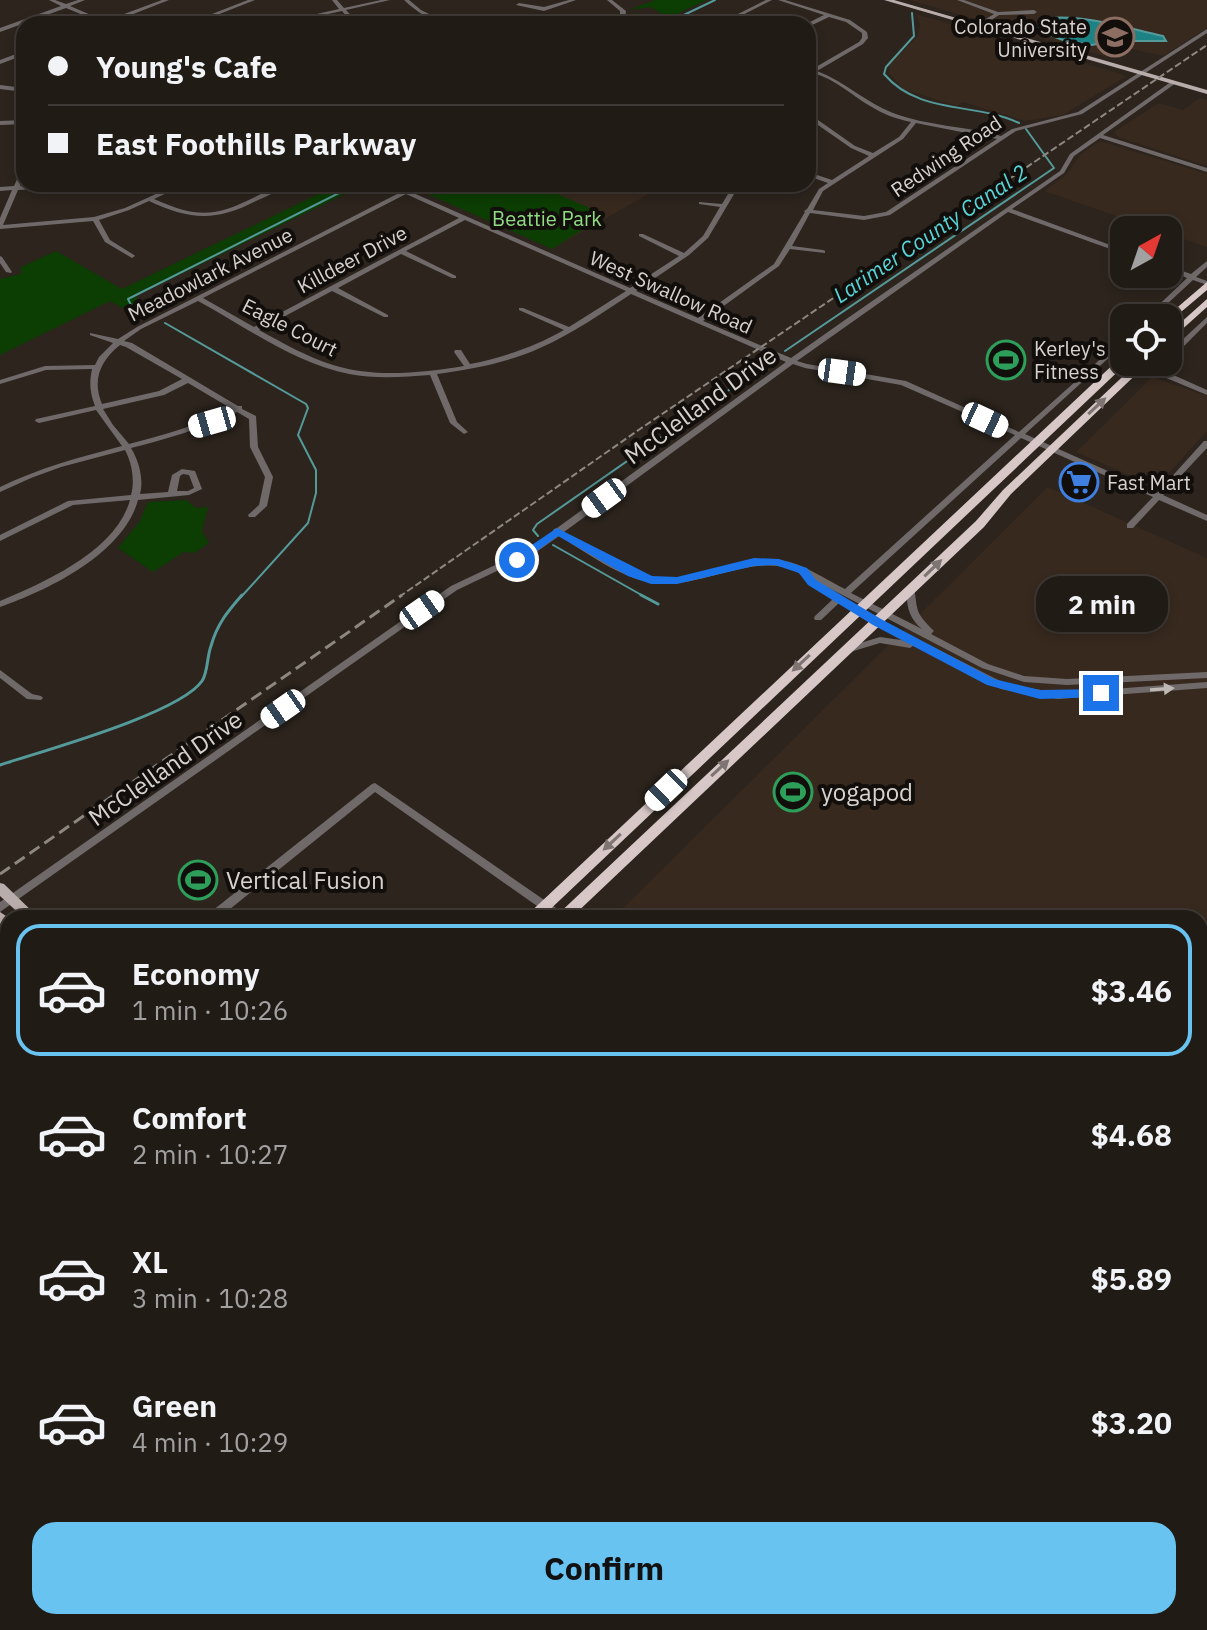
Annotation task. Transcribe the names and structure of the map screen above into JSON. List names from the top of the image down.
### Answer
{
  "streets": {
    "street": [
      "Redwing Road",
      "Killdeer Drive",
      "Meadowlark Avenue",
      "West Swallow Road",
      "Eagle Court",
      "McClelland Drive"
    ]
  },
  "crossings": [
    ["Killdeer Drive", "West Swallow Road"],
    ["Killdeer Drive", "Eagle Court"],
    ["Meadowlark Avenue", "West Swallow Road"],
    ["Meadowlark Avenue", "Eagle Court"],
    ["West Swallow Road", "Eagle Court"],
    ["West Swallow Road", "McClelland Drive"]
  ],
  "water": ["Larimer County Canal 2"],
  "parks": ["Beattie Park"],
  "places": {
    "school or university": ["Colorado State University"],
    "sports": ["Kerley's Fitness", "yogapod", "Vertical Fusion"],
    "supermarket": ["Fast Mart"]
  },
  "north": "top right",
  "page": {
    "banner": ["Young's Cafe", "East Foothills Parkway"],
    "bubble": "2 min",
    "list": [
      {
        "name": "Economy",
        "note": "1 min · 10:26",
        "value": "$3.46"
      },
      {
        "name": "Comfort",
        "note": "2 min · 10:27",
        "value": "$4.68"
      },
      {
        "name": "XL",
        "note": "3 min · 10:28",
        "value": "$5.89"
      },
      {
        "name": "Green",
        "note": "4 min · 10:29",
        "value": "$3.20"
      }
    ],
    "buttons": "Confirm"
  }
}
